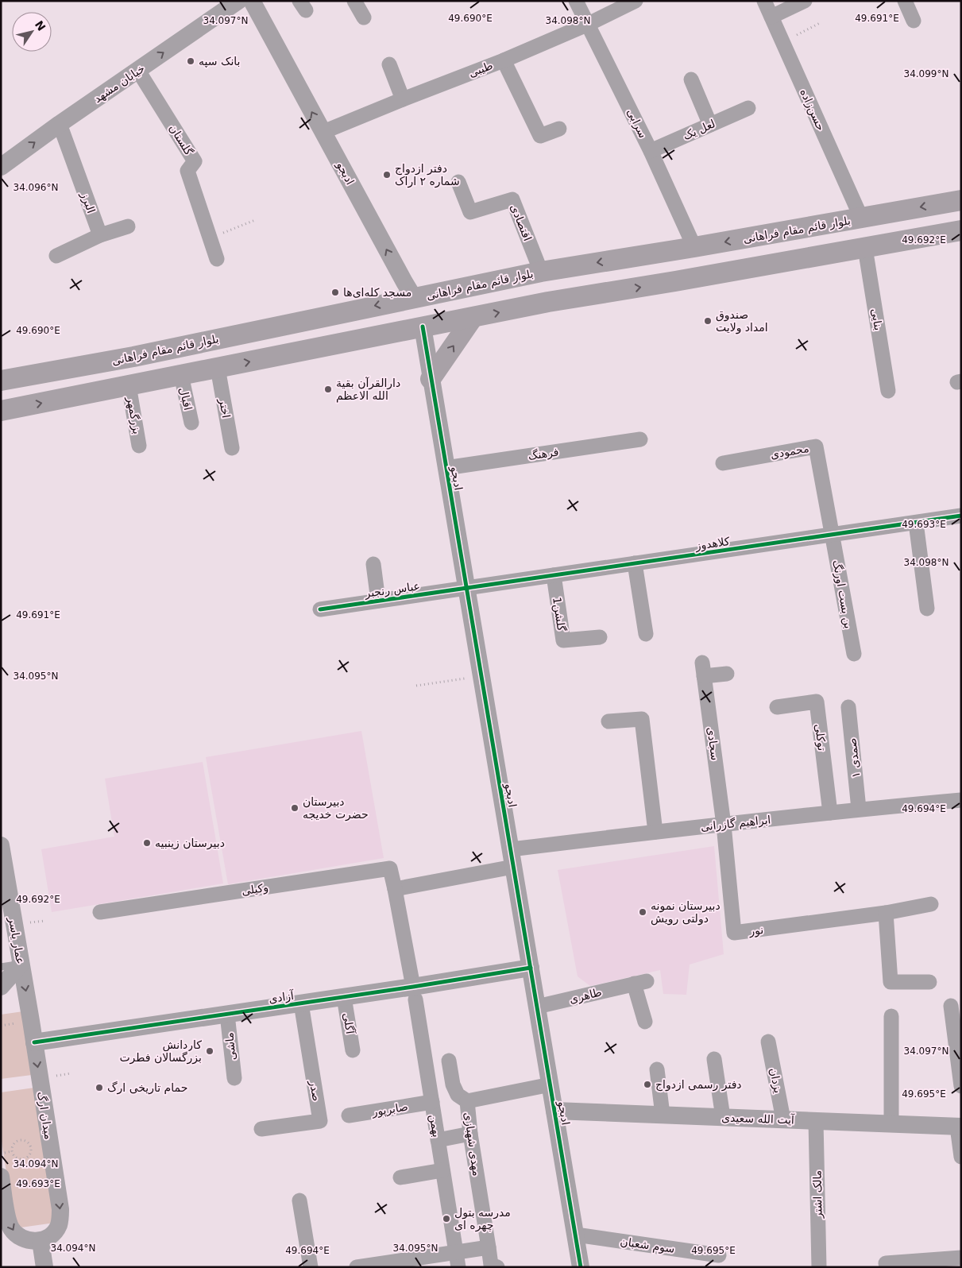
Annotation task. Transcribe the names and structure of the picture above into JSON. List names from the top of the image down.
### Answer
{
  "streets": {
    "main road": ["ادبجو", "بلوار قائم مقام فراهانی"],
    "street": [
      "طیبی",
      "خیابان مشهد",
      "حسن‌زاده",
      "سرابی",
      "لعل یک",
      "گلستان",
      "البرز",
      "اقتصادی",
      "بنایی",
      "اقبال",
      "اختر",
      "بزرگمهر",
      "محمودی",
      "فرهنگ",
      "کلاهدوز",
      "عباس رنجبر",
      "بن بست اورنگ",
      "گلشن1",
      "توکلی",
      "سجادی",
      "صمدی ۱",
      "ابراهیم گازرانی",
      "وکیلی",
      "نور",
      "عمار یاسر",
      "طاهری",
      "آزادی",
      "آگلی",
      "ماشی",
      "یزدان",
      "صدر",
      "صابرپور",
      "میدان ارگ",
      "آیت الله سعیدی",
      "بهمن",
      "مهدی شهبازی",
      "مالک اشتر",
      "سوم شعبان"
    ]
  },
  "crossings": [
    ["طیبی", "سرابی"],
    ["طیبی", "ادبجو"],
    ["خیابان مشهد", "گلستان"],
    ["خیابان مشهد", "البرز"],
    ["حسن‌زاده", "بلوار قائم مقام فراهانی"],
    ["سرابی", "لعل یک"],
    ["سرابی", "بلوار قائم مقام فراهانی"],
    ["ادبجو", "بلوار قائم مقام فراهانی"],
    ["ادبجو", "فرهنگ"],
    ["ادبجو", "کلاهدوز"],
    ["ادبجو", "عباس رنجبر"],
    ["ادبجو", "ابراهیم گازرانی"],
    ["ادبجو", "طاهری"],
    ["ادبجو", "آزادی"],
    ["ادبجو", "آیت الله سعیدی"],
    ["ادبجو", "مهدی شهبازی"],
    ["ادبجو", "سوم شعبان"],
    ["اقتصادی", "بلوار قائم مقام فراهانی"],
    ["محمودی", "کلاهدوز"],
    ["محمودی", "بن بست اورنگ"],
    ["کلاهدوز", "عباس رنجبر"],
    ["کلاهدوز", "بن بست اورنگ"],
    ["کلاهدوز", "گلشن1"],
    ["توکلی", "ابراهیم گازرانی"],
    ["سجادی", "ابراهیم گازرانی"],
    ["سجادی", "نور"],
    ["صمدی ۱", "ابراهیم گازرانی"],
    ["ابراهیم گازرانی", "نور"],
    ["وکیلی", "آزادی"],
    ["وکیلی", "بهمن"],
    ["عمار یاسر", "میدان ارگ"],
    ["آزادی", "آگلی"],
    ["آزادی", "ماشی"],
    ["آزادی", "صدر"],
    ["آزادی", "میدان ارگ"],
    ["آزادی", "بهمن"],
    ["یزدان", "آیت الله سعیدی"],
    ["صابرپور", "بهمن"],
    ["آیت الله سعیدی", "مالک اشتر"]
  ],
  "one_way": ["میدان ارگ"],
  "places": [
    "بانک سپه",
    "دفتر ازدواج شماره ۲ اراک",
    "مسجد کله‌ای‌ها",
    "صندوق امداد ولایت",
    "دارالقرآن بقیة الله الاعظم",
    "دبیرستان حضرت خدیجه",
    "دبیرستان زینبیه",
    "دبیرستان نمونه دولتی رویش",
    "کاردانش بزرگسالان فطرت",
    "دفتر رسمی ازدواج",
    "حمام تاریخی ارگ",
    "مدرسه بتول چهره ای"
  ],
  "north": "top right",
  "coordinates": [
    "49.690°E",
    "49.691°E",
    "34.097°N",
    "34.098°N",
    "34.099°N",
    "34.096°N",
    "49.692°E",
    "49.693°E",
    "34.095°N",
    "49.694°E",
    "49.695°E",
    "34.094°N"
  ]
}
